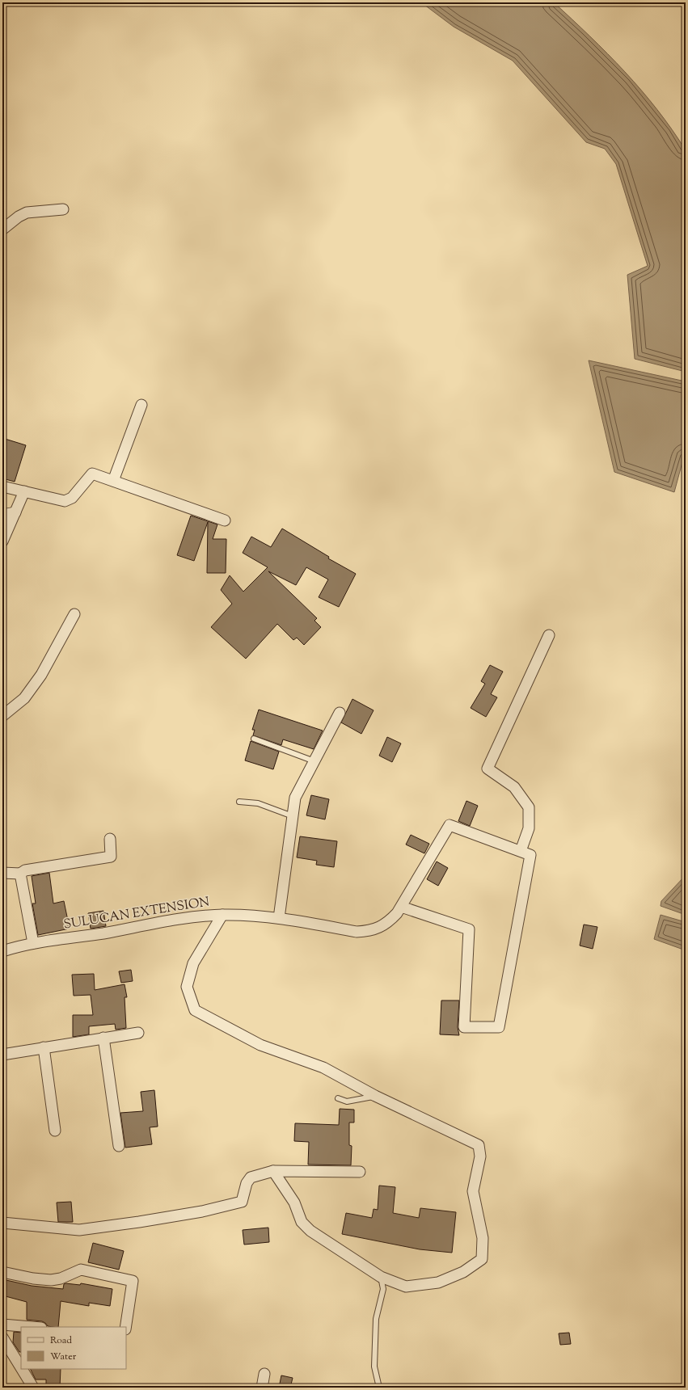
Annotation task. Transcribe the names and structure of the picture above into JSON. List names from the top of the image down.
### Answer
{
  "streets": {
    "street": ["SULUCAN EXTENSION"]
  },
  "legend": ["Road", "Water"]
}
